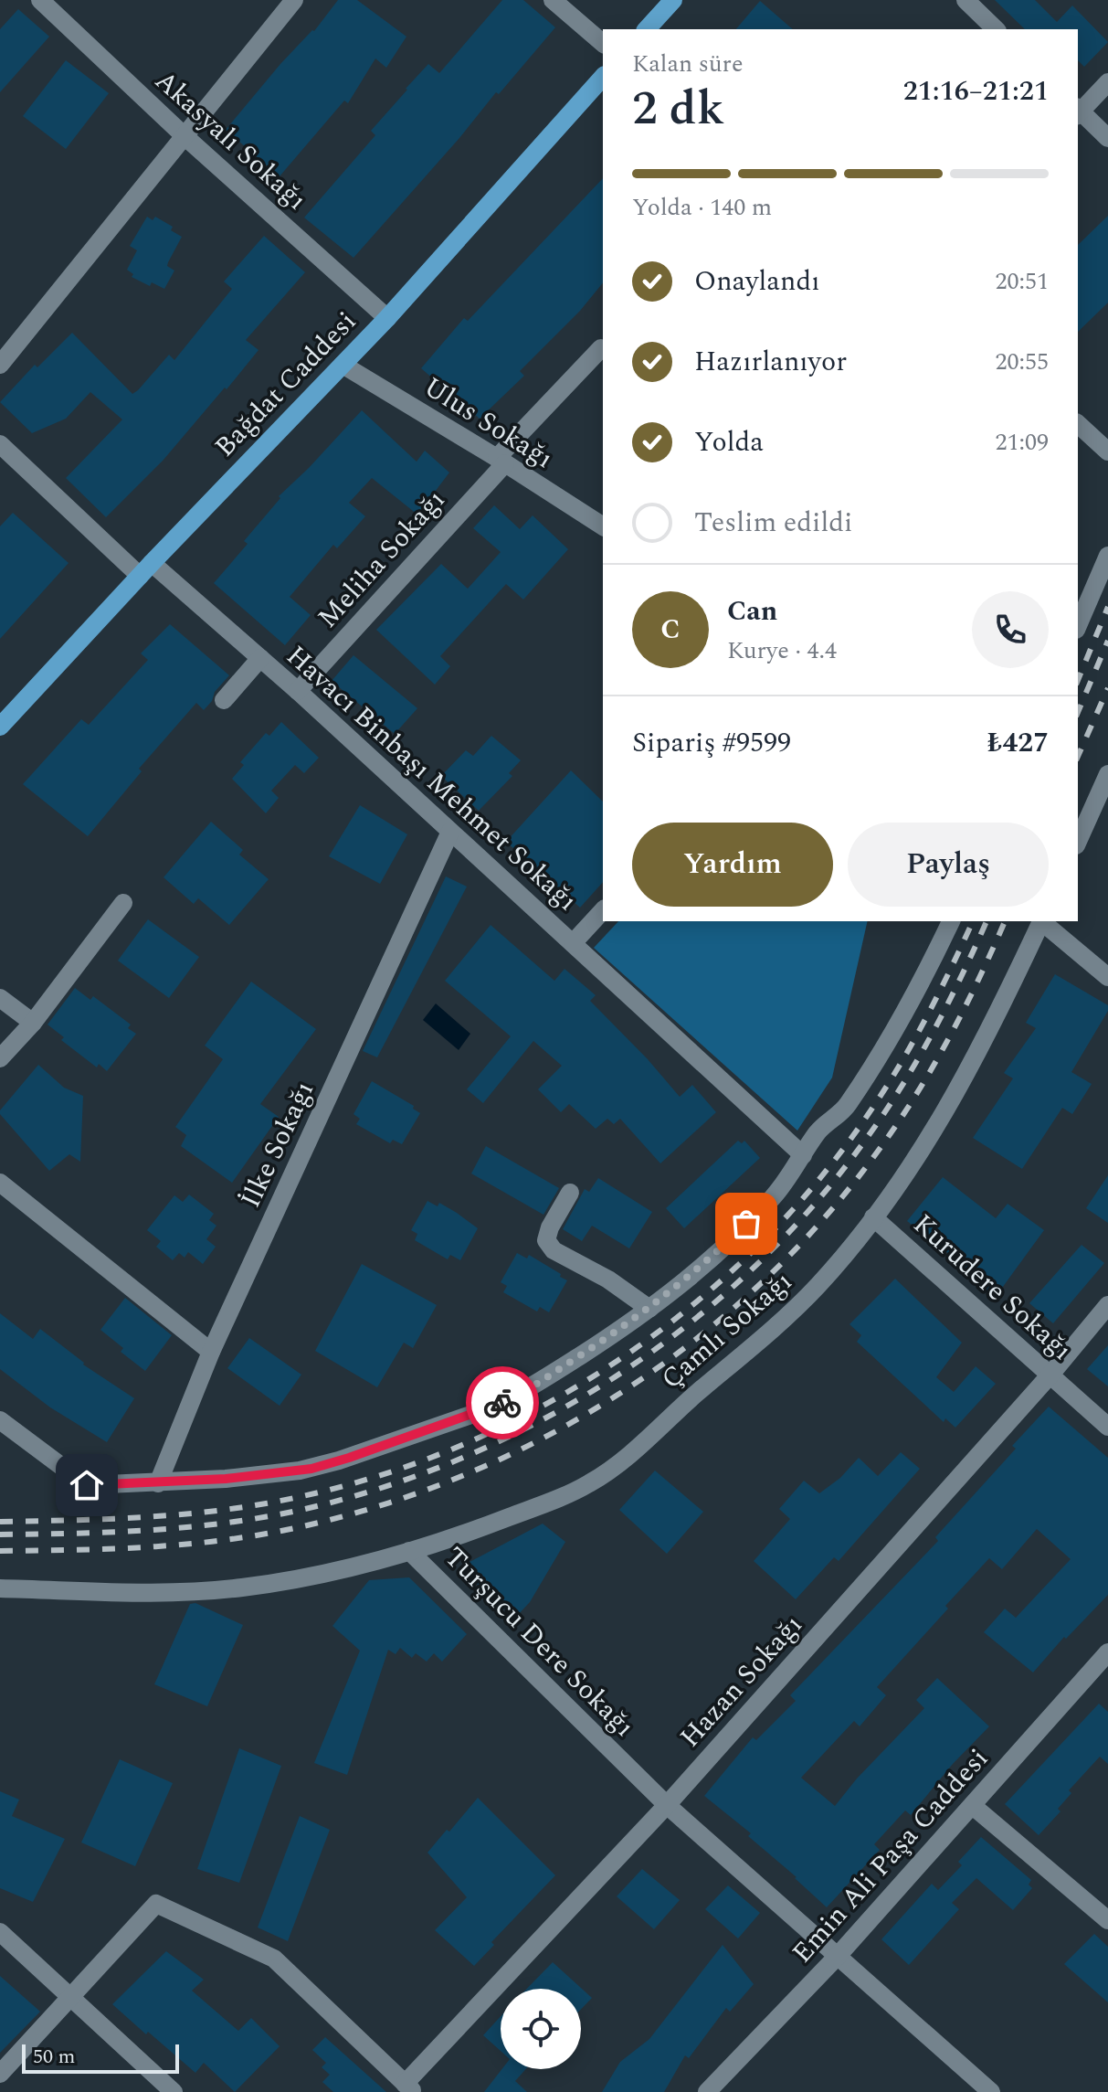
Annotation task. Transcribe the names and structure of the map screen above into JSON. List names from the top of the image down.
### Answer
{
  "streets": {
    "main road": ["Bağdat Caddesi"],
    "street": [
      "Akasyalı Sokağı",
      "Ulus Sokağı",
      "Meliha Sokağı",
      "Havacı Binbaşı Mehmet Sokağı",
      "İlke Sokağı",
      "Kurudere Sokağı",
      "Çamlı Sokağı",
      "Turşucu Dere Sokağı",
      "Hazan Sokağı",
      "Emin Ali Paşa Caddesi"
    ]
  },
  "crossings": [
    ["Akasyalı Sokağı", "Bağdat Caddesi"],
    ["Bağdat Caddesi", "Ulus Sokağı"],
    ["Bağdat Caddesi", "Havacı Binbaşı Mehmet Sokağı"],
    ["Ulus Sokağı", "Meliha Sokağı"],
    ["Meliha Sokağı", "Havacı Binbaşı Mehmet Sokağı"],
    ["Havacı Binbaşı Mehmet Sokağı", "İlke Sokağı"],
    ["Kurudere Sokağı", "Çamlı Sokağı"],
    ["Kurudere Sokağı", "Hazan Sokağı"],
    ["Çamlı Sokağı", "Turşucu Dere Sokağı"],
    ["Turşucu Dere Sokağı", "Hazan Sokağı"],
    ["Turşucu Dere Sokağı", "Emin Ali Paşa Caddesi"]
  ],
  "scale_bar": "50 m",
  "page": {
    "heading": ["2 dk", "Kalan süre", "21:16–21:21"],
    "panel": [
      "Can",
      "Kurye · 4.4",
      "Sipariş #9599",
      "₺427"
    ],
    "bar": "Yolda · 140 m",
    "list": [
      ["Onaylandı", "20:51"],
      ["Hazırlanıyor", "20:55"],
      ["Yolda", "21:09"],
      "Teslim edildi"
    ],
    "round": "C",
    "buttons": ["Yardım", "Paylaş"],
    "scale": "50 m"
  }
}
